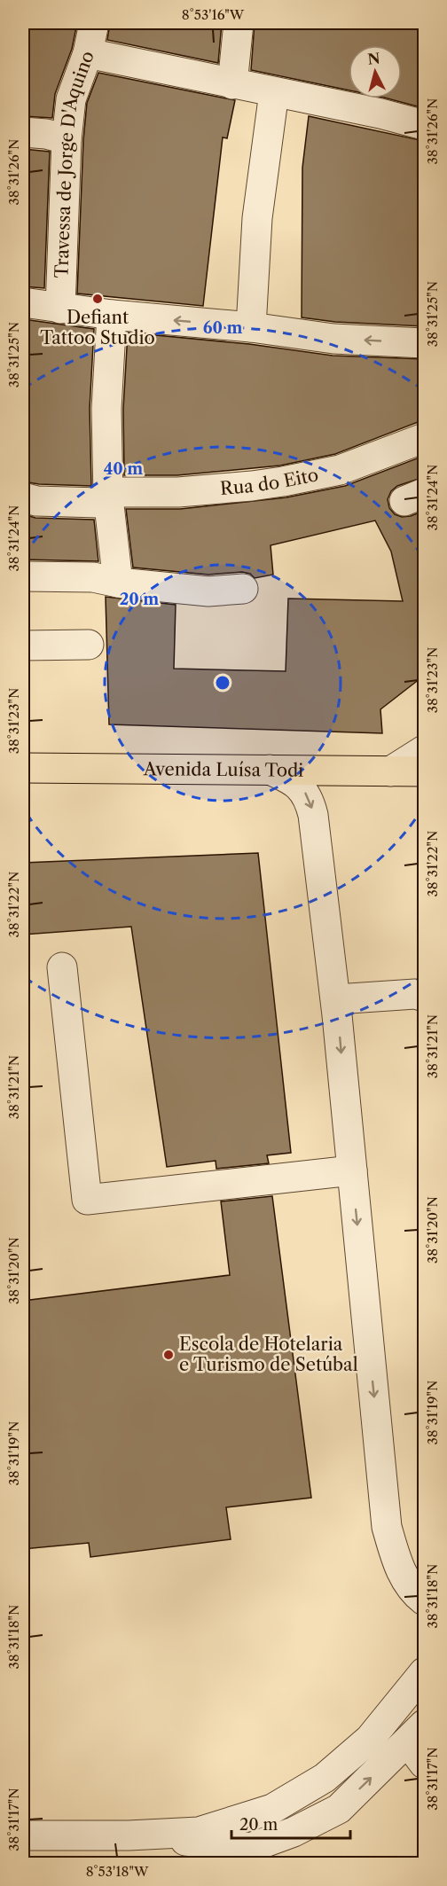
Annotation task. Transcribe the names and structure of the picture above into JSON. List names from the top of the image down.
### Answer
{
  "streets": {
    "main road": ["Avenida Luísa Todi"],
    "street": ["Travessa de Jorge D'Aquino", "Rua do Eito"]
  },
  "places": ["Defiant Tattoo Studio", "Escola de Hotelaria e Turismo de Setúbal"],
  "scale_bar": "20 m",
  "north": "top",
  "coordinates": [
    "8°53'16\"W",
    "38°31'26\"N",
    "38°31'25\"N",
    "38°31'24\"N",
    "38°31'23\"N",
    "38°31'22\"N",
    "38°31'21\"N",
    "38°31'20\"N",
    "38°31'19\"N",
    "38°31'18\"N",
    "38°31'17\"N",
    "8°53'18\"W"
  ],
  "rings": ["60 m", "40 m", "20 m"]
}
